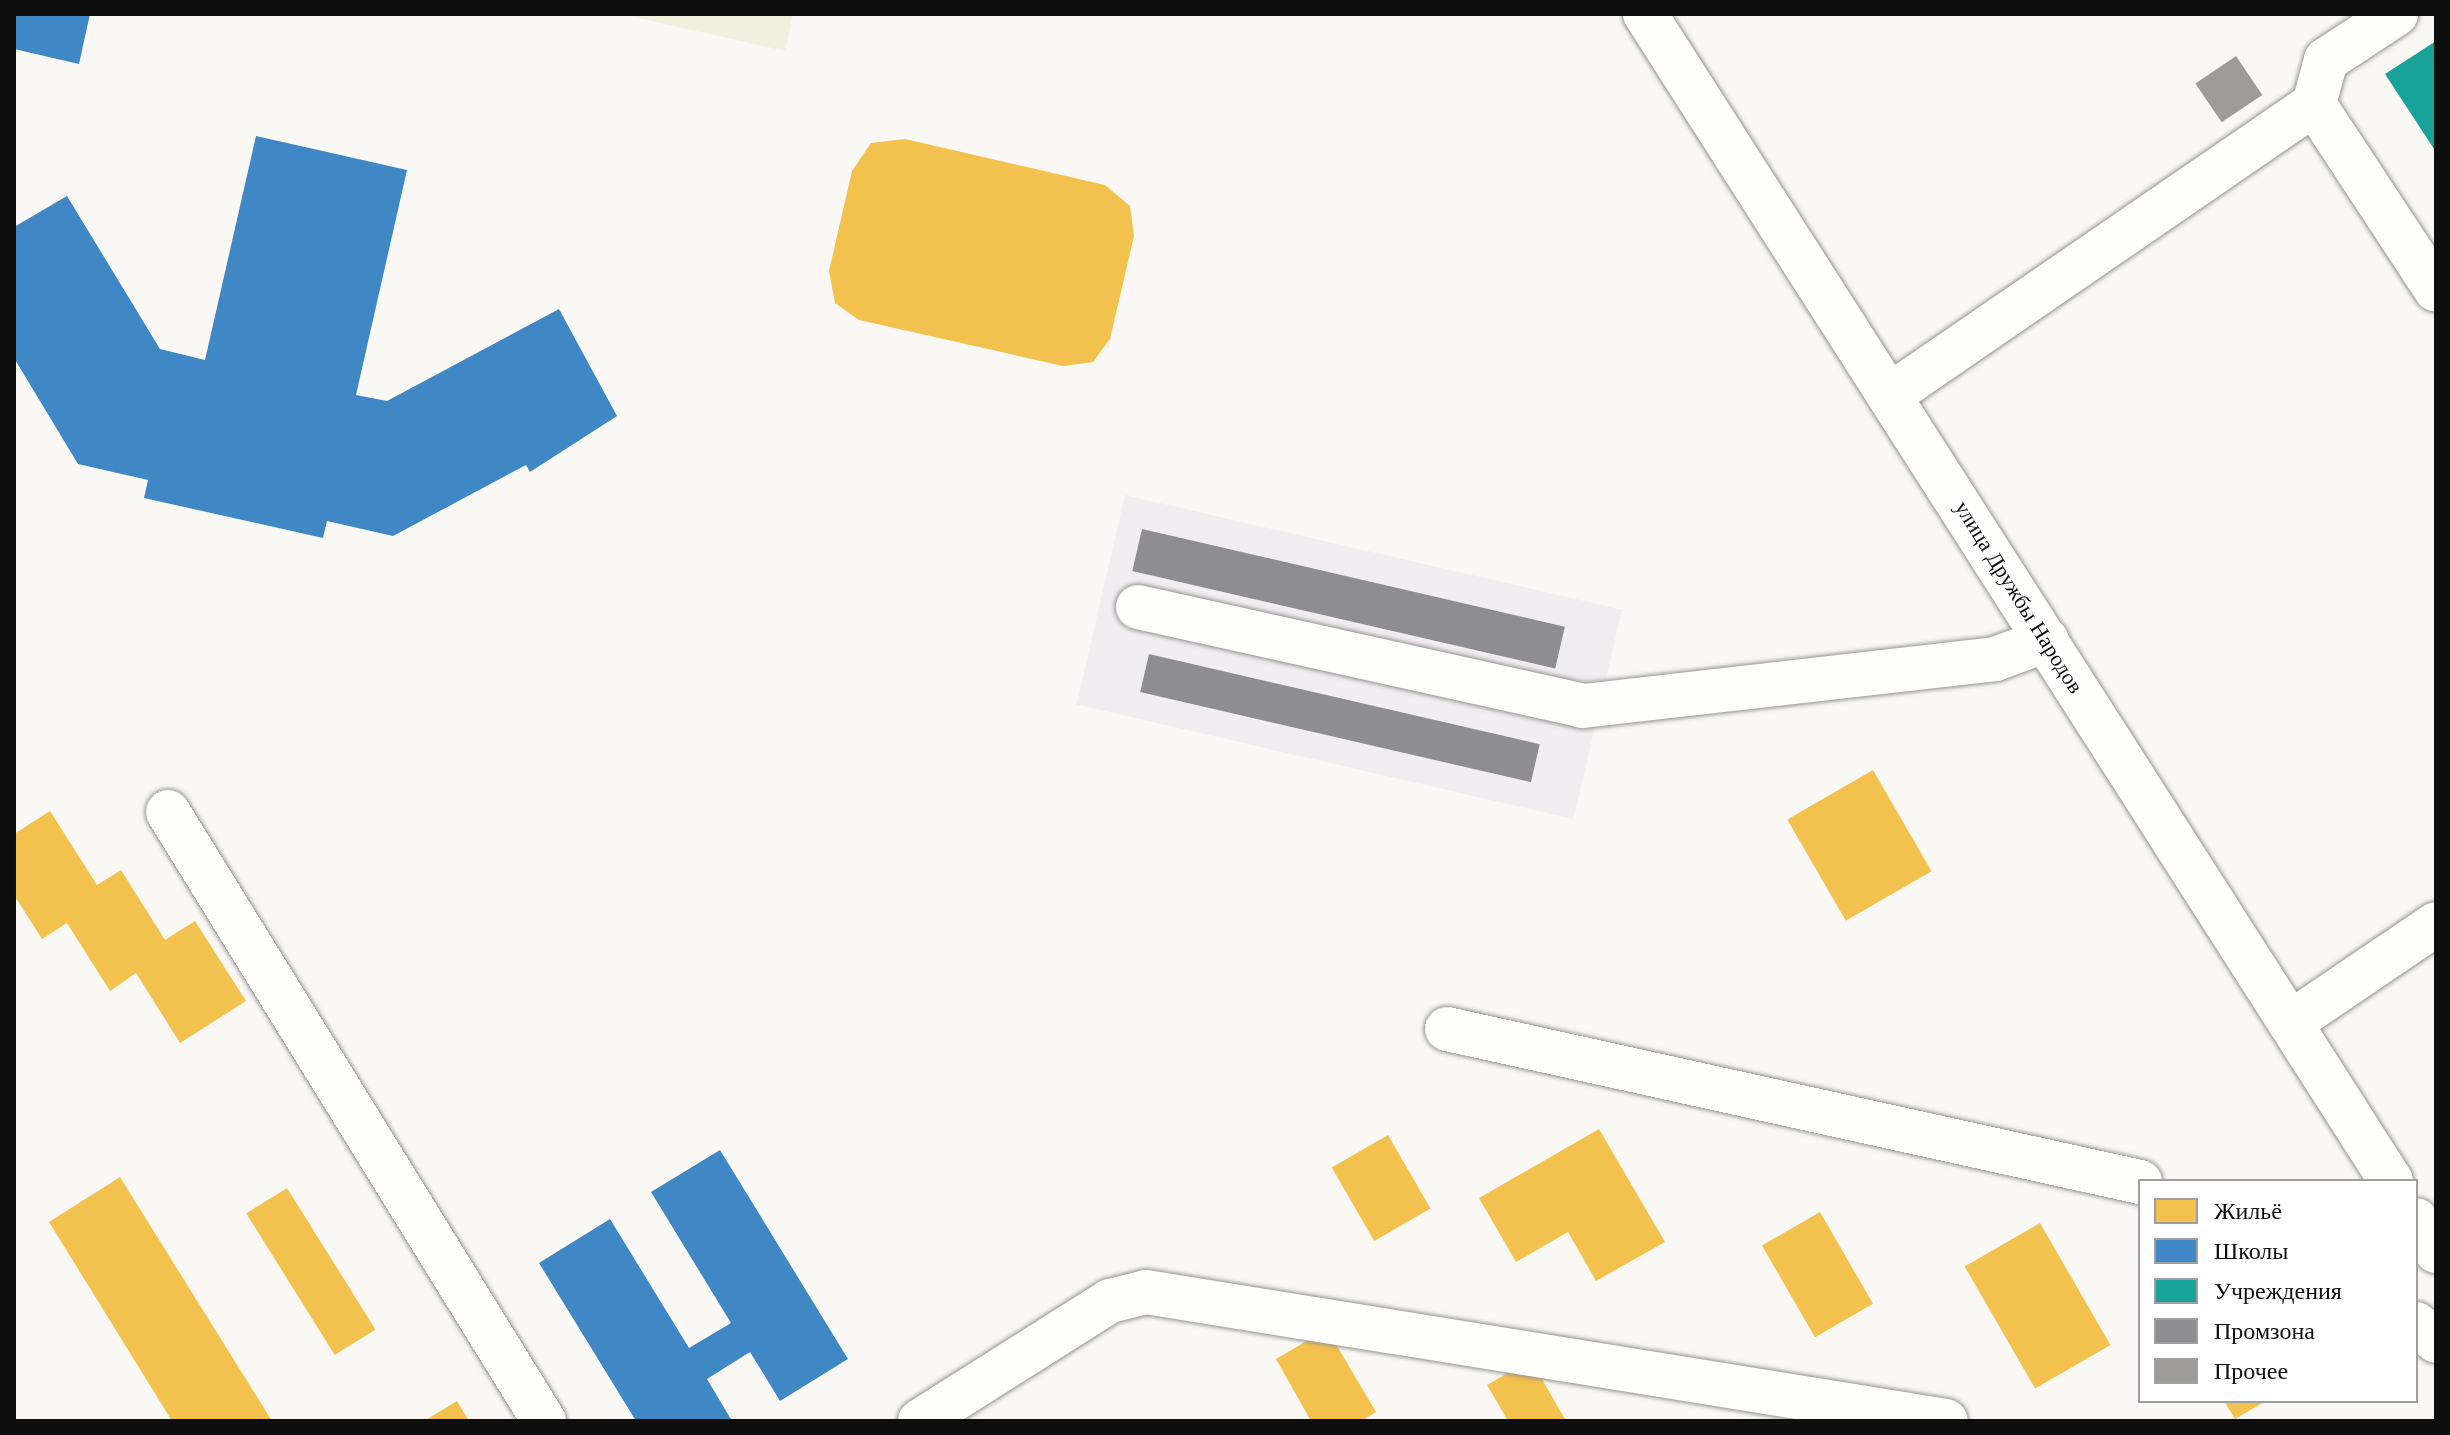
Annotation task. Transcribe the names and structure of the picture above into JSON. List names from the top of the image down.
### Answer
{
  "streets": {
    "street": ["улица Дружбы Народов"]
  },
  "legend": [
    "Жильё",
    "Школы",
    "Учреждения",
    "Промзона",
    "Прочее"
  ]
}
